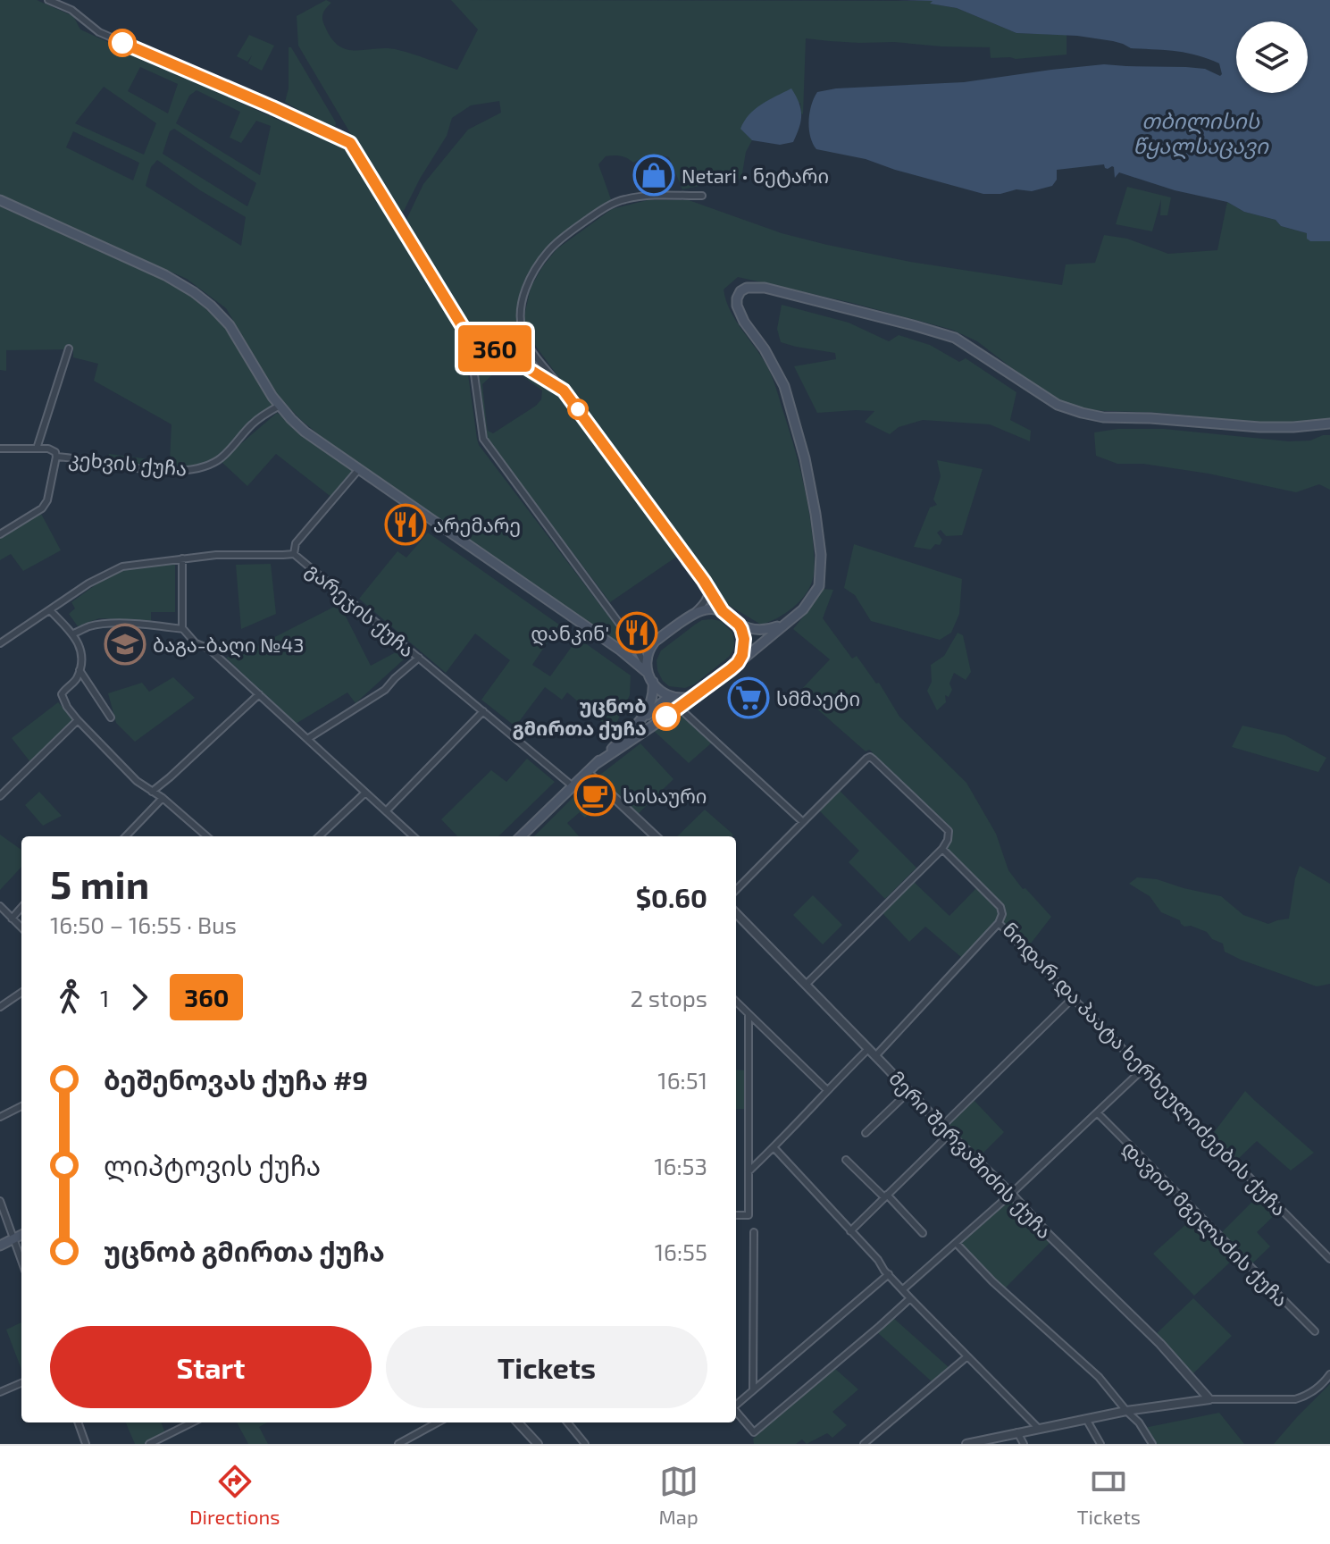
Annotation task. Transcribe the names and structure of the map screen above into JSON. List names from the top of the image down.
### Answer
{
  "streets": {
    "street": [
      "კეხვის ქუჩა",
      "გარეჯის ქუჩა",
      "ნოდარ და პაატა ხერხეულიძეების ქუჩა",
      "მერი შერვაშიძის ქუჩა",
      "დავით მგელაძის ქუჩა"
    ]
  },
  "water": ["თბილისის წყალსაცავი"],
  "places": {
    "shop": ["Netari • ნეტარი"],
    "restaurant": ["არემარე", "დანკინ'"],
    "school or university": ["ბაგა-ბაღი №43"],
    "supermarket": ["სმმაეტი"],
    "other": ["უცნობ გმირთა ქუჩა"],
    "cafe": ["სისაური"]
  },
  "lines": ["bus line 360"],
  "page": {
    "on_map": "360",
    "heading": ["5 min", "16:50 – 16:55 · Bus", "$0.60"],
    "legs": ["1", "360", "2 stops"],
    "list": [
      {
        "name": "ბეშენოვას ქუჩა #9",
        "value": "16:51"
      },
      {
        "name": "ლიპტოვის ქუჩა",
        "value": "16:53"
      },
      {
        "name": "უცნობ გმირთა ქუჩა",
        "value": "16:55"
      }
    ],
    "buttons": ["Start", "Tickets"],
    "tabs": ["Directions", "Map", "Tickets"]
  }
}
